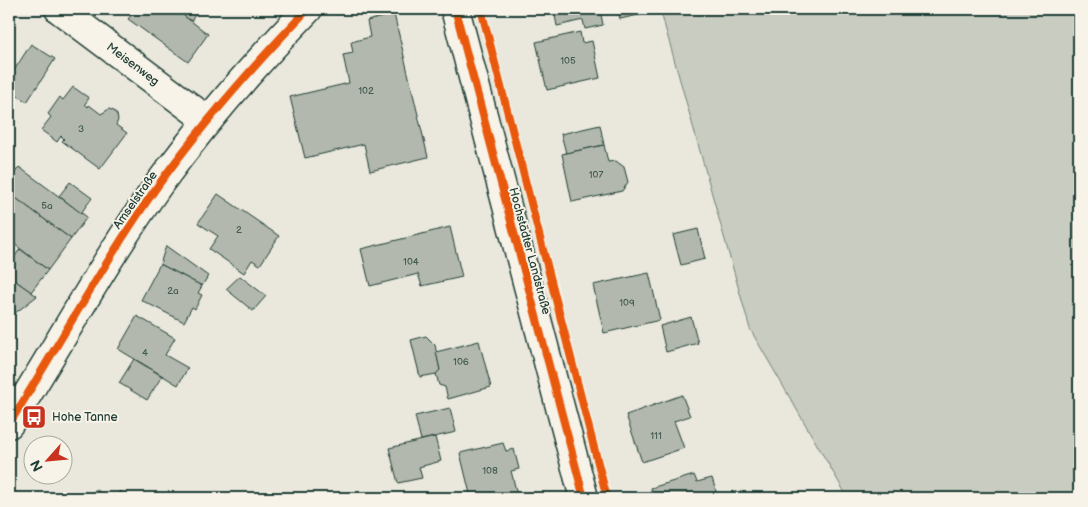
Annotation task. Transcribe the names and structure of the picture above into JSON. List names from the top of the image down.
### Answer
{
  "streets": {
    "street": ["Meisenweg", "Amselstraße", "Hochstädter Landstraße"]
  },
  "crossings": [
    ["Meisenweg", "Amselstraße"]
  ],
  "places": {
    "bus stop": ["Hohe Tanne"]
  },
  "house_numbers": [
    "105",
    "102",
    "3",
    "107",
    "5a",
    "2",
    "104",
    "2a",
    "109",
    "4",
    "106",
    "111",
    "108"
  ],
  "north": "bottom left"
}
